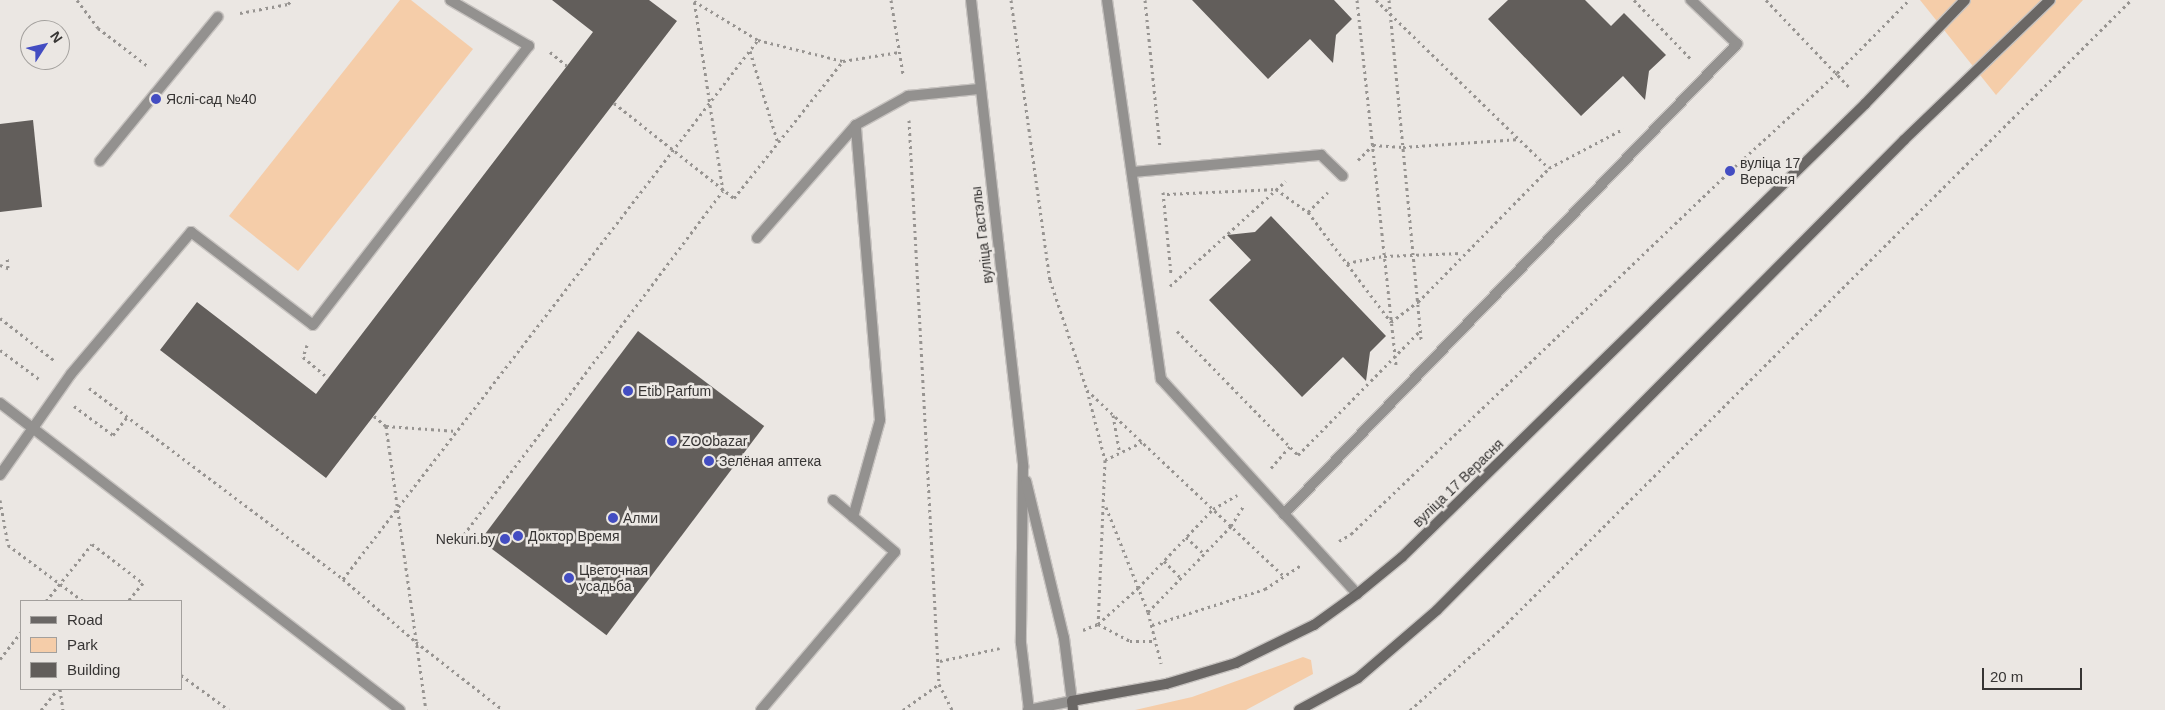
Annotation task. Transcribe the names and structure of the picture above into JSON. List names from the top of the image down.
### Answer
{
  "streets": {
    "main road": ["вуліца 17 Верасня"],
    "street": ["вуліца Гастэлы"]
  },
  "crossings": [
    ["вуліца Гастэлы", "вуліца 17 Верасня"]
  ],
  "places": [
    "Яслі-сад №40",
    "вуліца 17 Верасня",
    "Etib Parfum",
    "ZOObazar",
    "Зелёная аптека",
    "Алми",
    "Доктор Время",
    "Nekuri.by",
    "Цветочная усадьба"
  ],
  "legend": ["Road", "Park", "Building"],
  "scale_bar": "20 m",
  "north": "top right"
}
